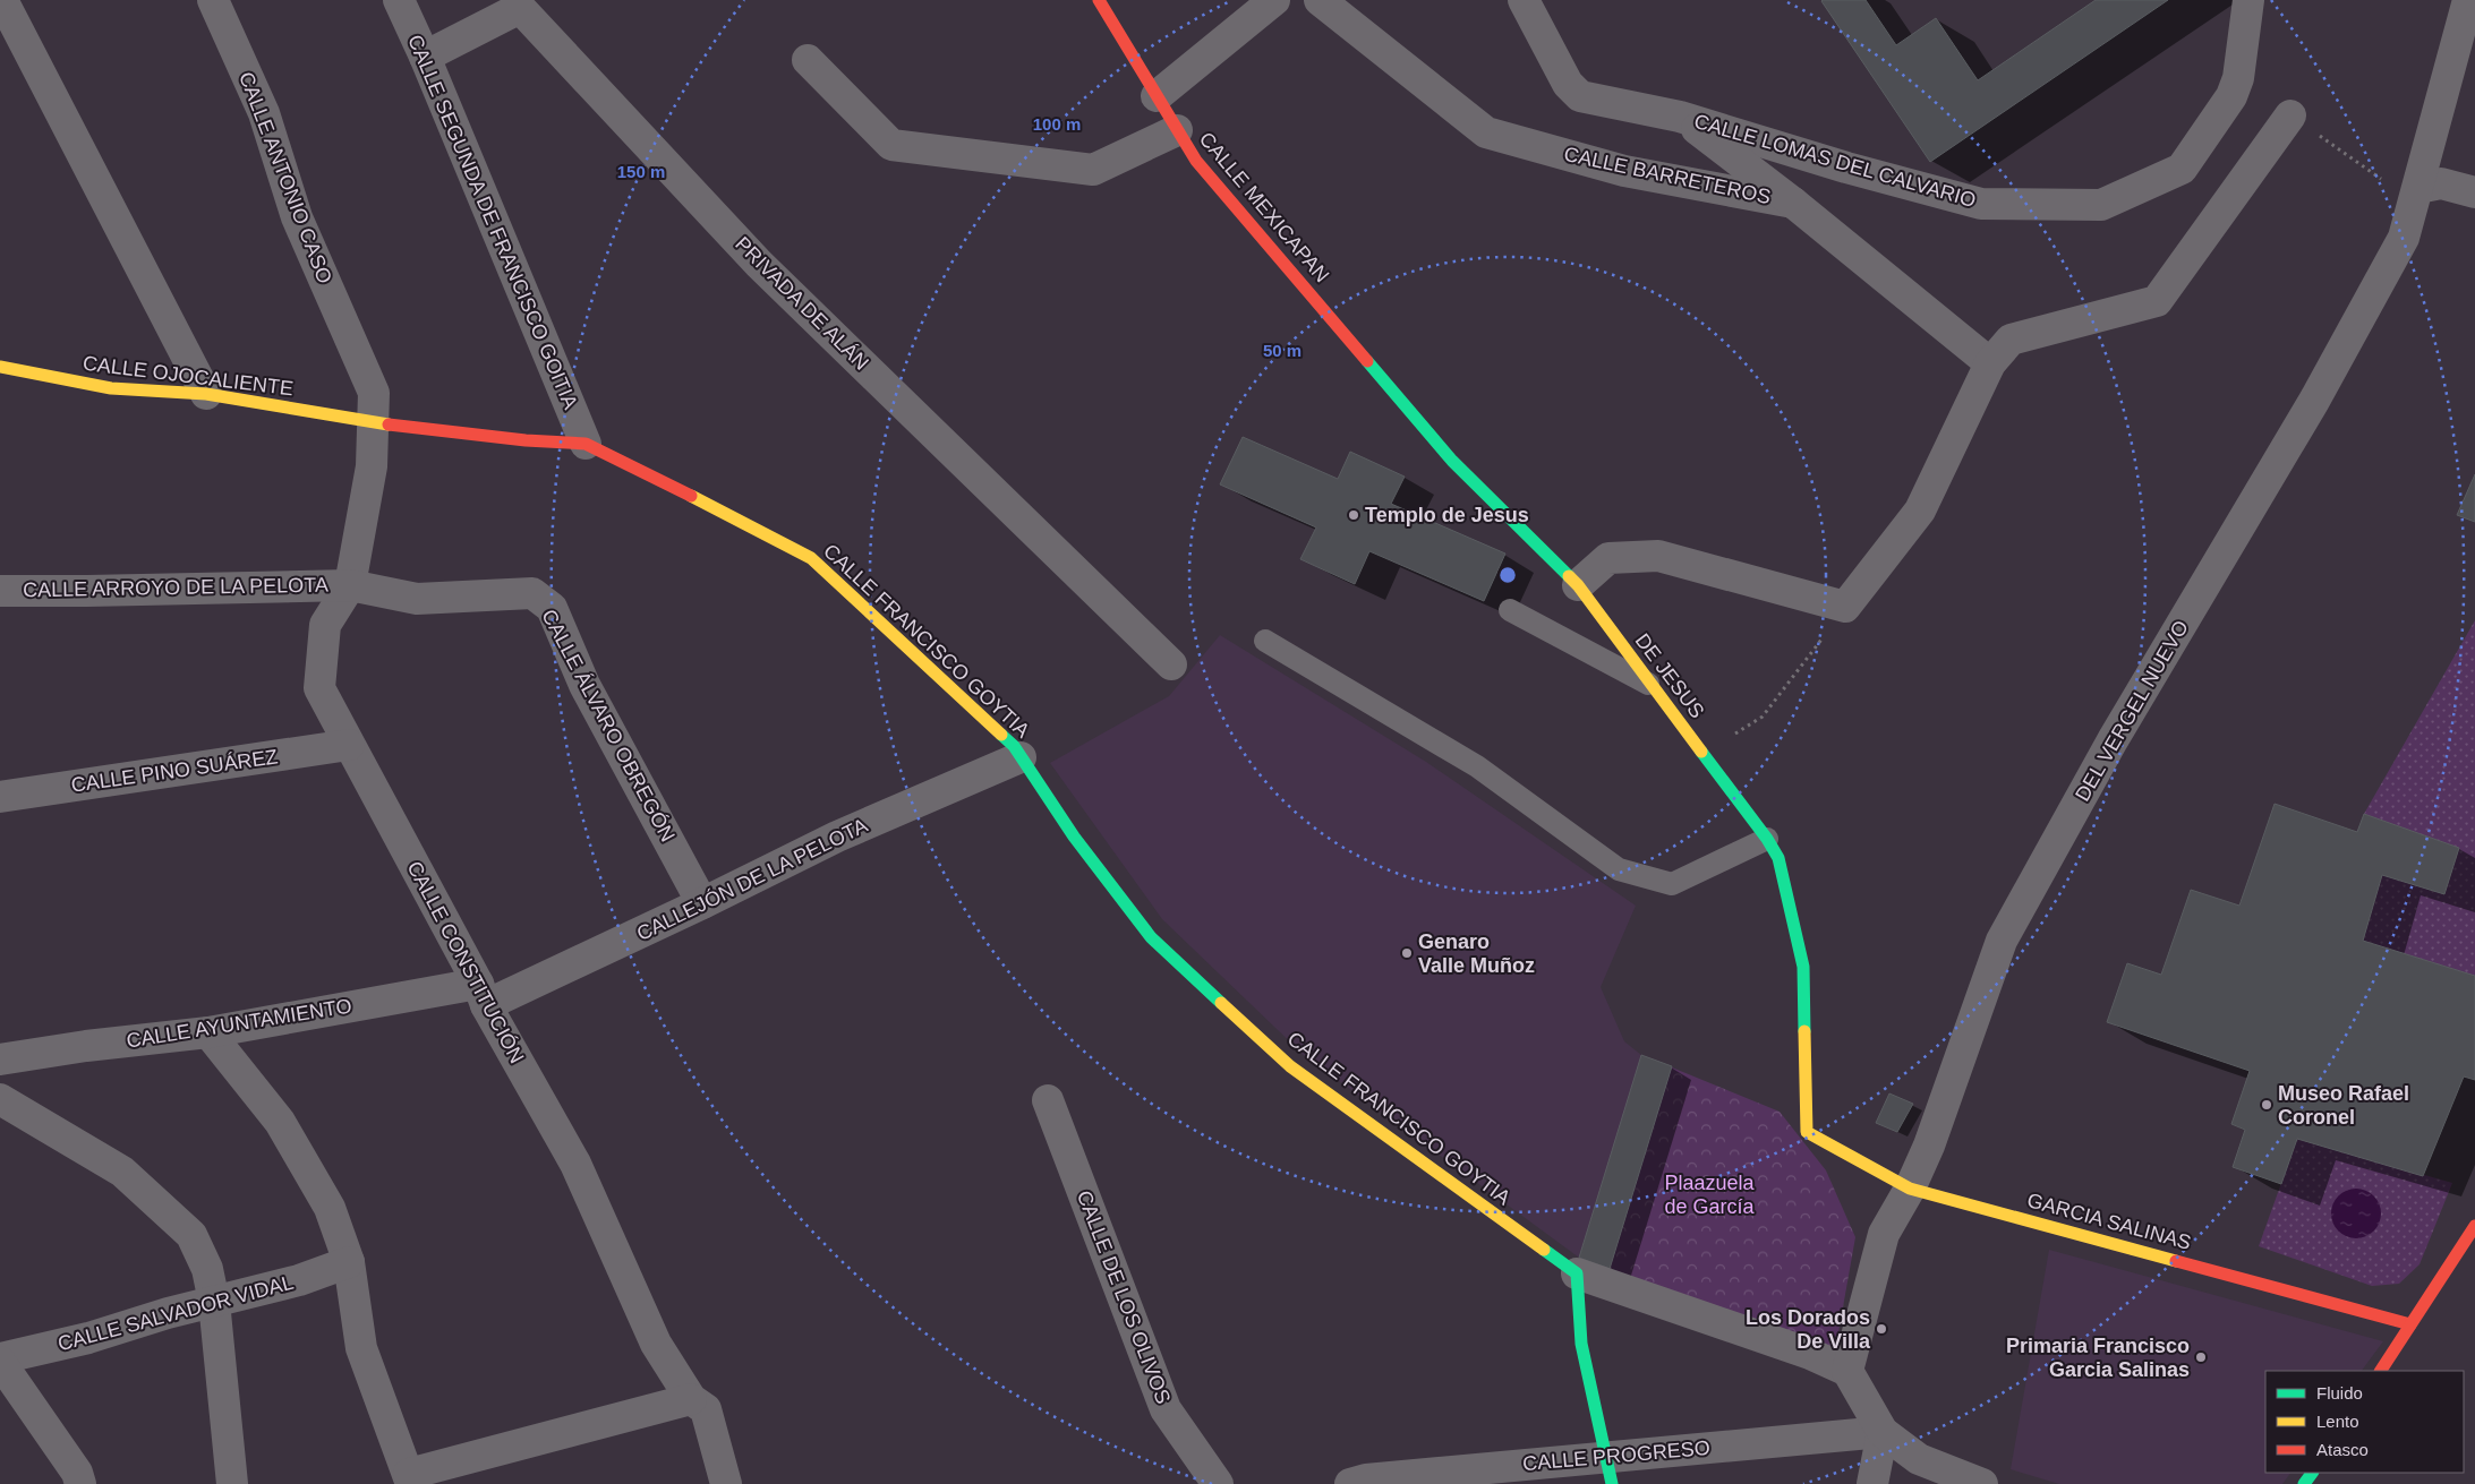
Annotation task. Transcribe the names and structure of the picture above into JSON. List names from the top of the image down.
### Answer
{
  "streets": {
    "street": [
      "CALLE LOMAS DEL CALVARIO",
      "CALLE BARRETEROS",
      "CALLE ANTONIO CASO",
      "CALLE MEXICAPAN",
      "CALLE SEGUNDA DE FRANCISCO GOITIA",
      "PRIVADA DE ALÁN",
      "CALLE OJOCALIENTE",
      "CALLE ARROYO DE LA PELOTA",
      "CALLE FRANCISCO GOYTIA",
      "DE JESUS",
      "DEL VERGEL NUEVO",
      "CALLE ÁLVARO OBREGÓN",
      "CALLE PINO SUÁREZ",
      "CALLEJÓN DE LA PELOTA",
      "CALLE CONSTITUCIÓN",
      "CALLE AYUNTAMIENTO",
      "GARCIA SALINAS",
      "CALLE DE LOS OLIVOS",
      "CALLE SALVADOR VIDAL",
      "CALLE PROGRESO"
    ]
  },
  "crossings": [
    ["CALLE LOMAS DEL CALVARIO", "CALLE BARRETEROS"],
    ["CALLE ANTONIO CASO", "CALLE OJOCALIENTE"],
    ["CALLE ANTONIO CASO", "CALLE FRANCISCO GOYTIA"],
    ["CALLE ANTONIO CASO", "CALLE CONSTITUCIÓN"],
    ["CALLE MEXICAPAN", "DE JESUS"],
    ["CALLE SEGUNDA DE FRANCISCO GOITIA", "PRIVADA DE ALÁN"],
    ["CALLE SEGUNDA DE FRANCISCO GOITIA", "CALLE FRANCISCO GOYTIA"],
    ["CALLE OJOCALIENTE", "CALLE FRANCISCO GOYTIA"],
    ["CALLE OJOCALIENTE", "CALLE CONSTITUCIÓN"],
    ["CALLE ARROYO DE LA PELOTA", "CALLE ÁLVARO OBREGÓN"],
    ["CALLE ARROYO DE LA PELOTA", "CALLE CONSTITUCIÓN"],
    ["CALLE FRANCISCO GOYTIA", "CALLEJÓN DE LA PELOTA"],
    ["CALLE FRANCISCO GOYTIA", "CALLE CONSTITUCIÓN"],
    ["DE JESUS", "GARCIA SALINAS"],
    ["DEL VERGEL NUEVO", "GARCIA SALINAS"],
    ["CALLE ÁLVARO OBREGÓN", "CALLEJÓN DE LA PELOTA"],
    ["CALLE ÁLVARO OBREGÓN", "CALLE CONSTITUCIÓN"],
    ["CALLE PINO SUÁREZ", "CALLE CONSTITUCIÓN"],
    ["CALLEJÓN DE LA PELOTA", "CALLE CONSTITUCIÓN"],
    ["CALLEJÓN DE LA PELOTA", "CALLE AYUNTAMIENTO"],
    ["CALLE CONSTITUCIÓN", "CALLE AYUNTAMIENTO"]
  ],
  "parks": ["Plaazuela de García"],
  "places": [
    "Templo de Jesus",
    "Genaro Valle Muñoz",
    "Museo Rafael Coronel",
    "Los Dorados De Villa",
    "Primaria Francisco Garcia Salinas"
  ],
  "legend": ["Fluido", "Lento", "Atasco"],
  "rings": ["100 m", "150 m", "50 m"]
}
